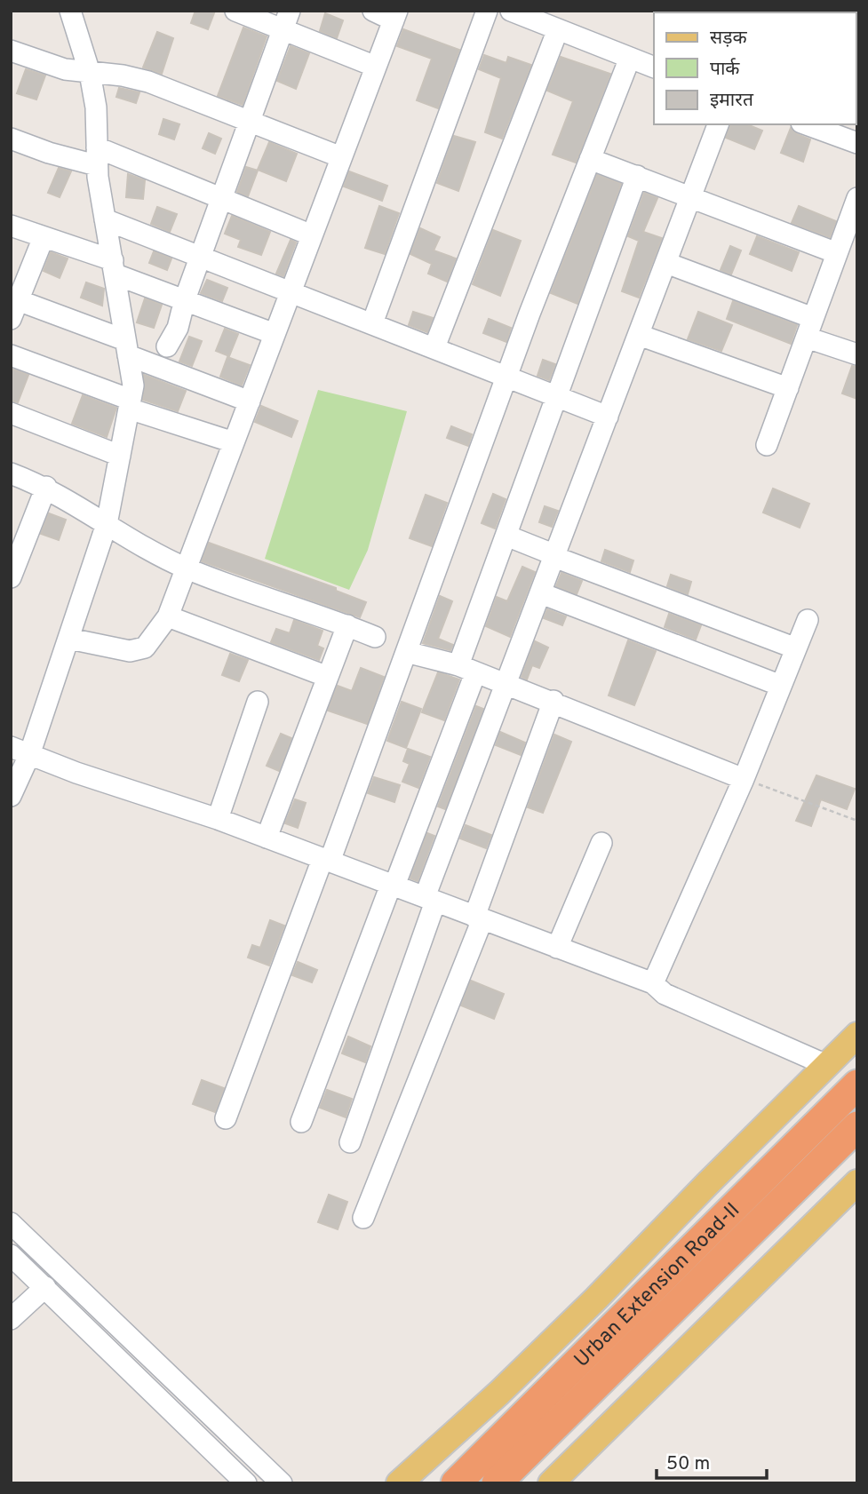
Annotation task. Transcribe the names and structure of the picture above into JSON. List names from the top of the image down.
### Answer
{
  "streets": {
    "highway": ["Urban Extension Road-II"]
  },
  "legend": ["सड़क", "पार्क", "इमारत"],
  "scale_bar": "50 m"
}
